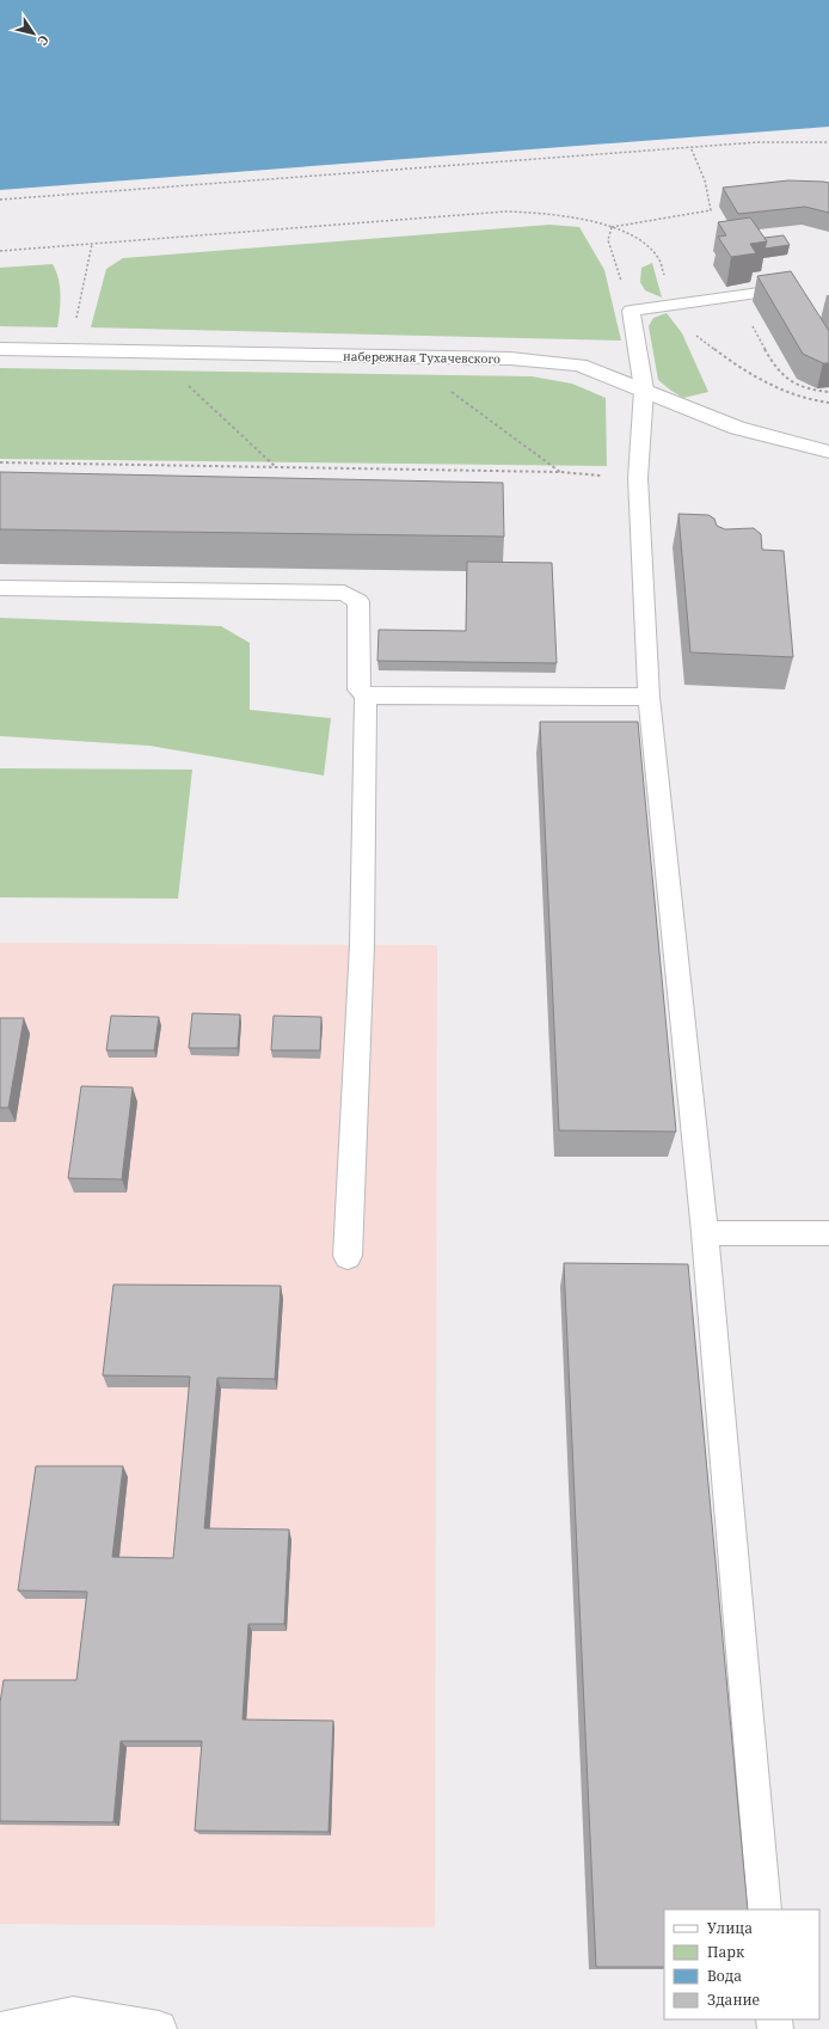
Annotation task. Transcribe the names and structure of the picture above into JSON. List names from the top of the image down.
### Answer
{
  "streets": {
    "street": ["набережная Тухачевского"]
  },
  "legend": [
    "Улица",
    "Парк",
    "Вода",
    "Здание"
  ],
  "north": "bottom right"
}
